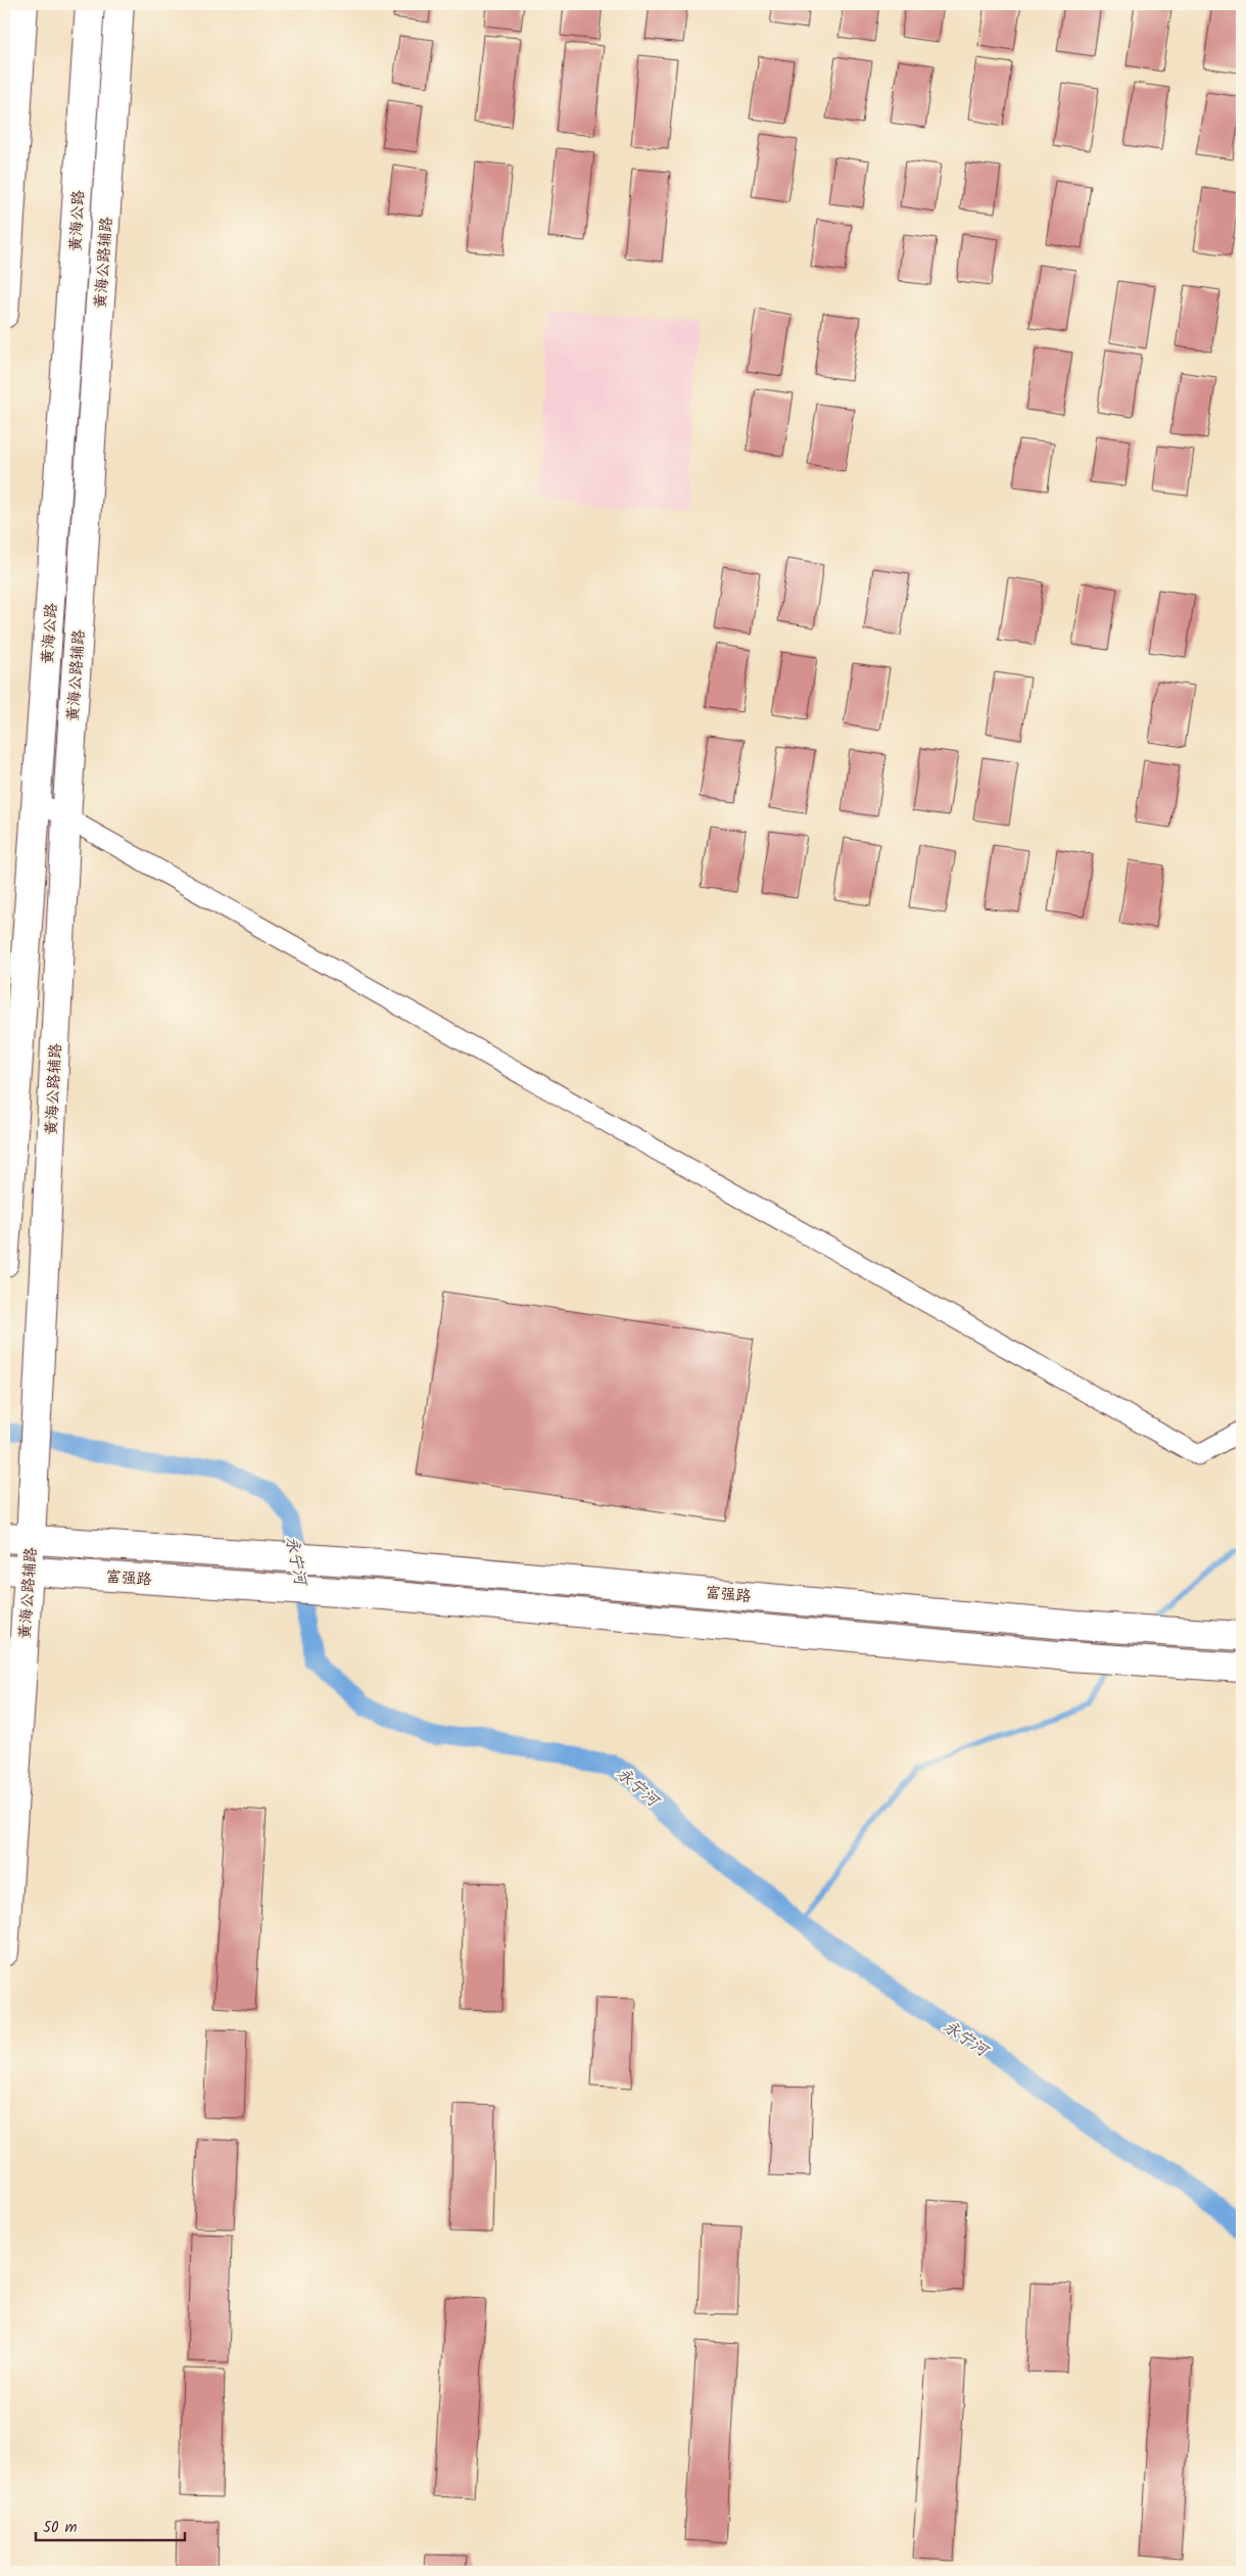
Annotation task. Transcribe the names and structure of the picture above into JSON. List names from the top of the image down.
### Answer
{
  "streets": {
    "main road": ["黄海公路", "黄海公路辅路", "富强路"]
  },
  "crossings": [
    ["黄海公路辅路", "富强路"]
  ],
  "water": ["永宁河"],
  "scale_bar": "50 m"
}
